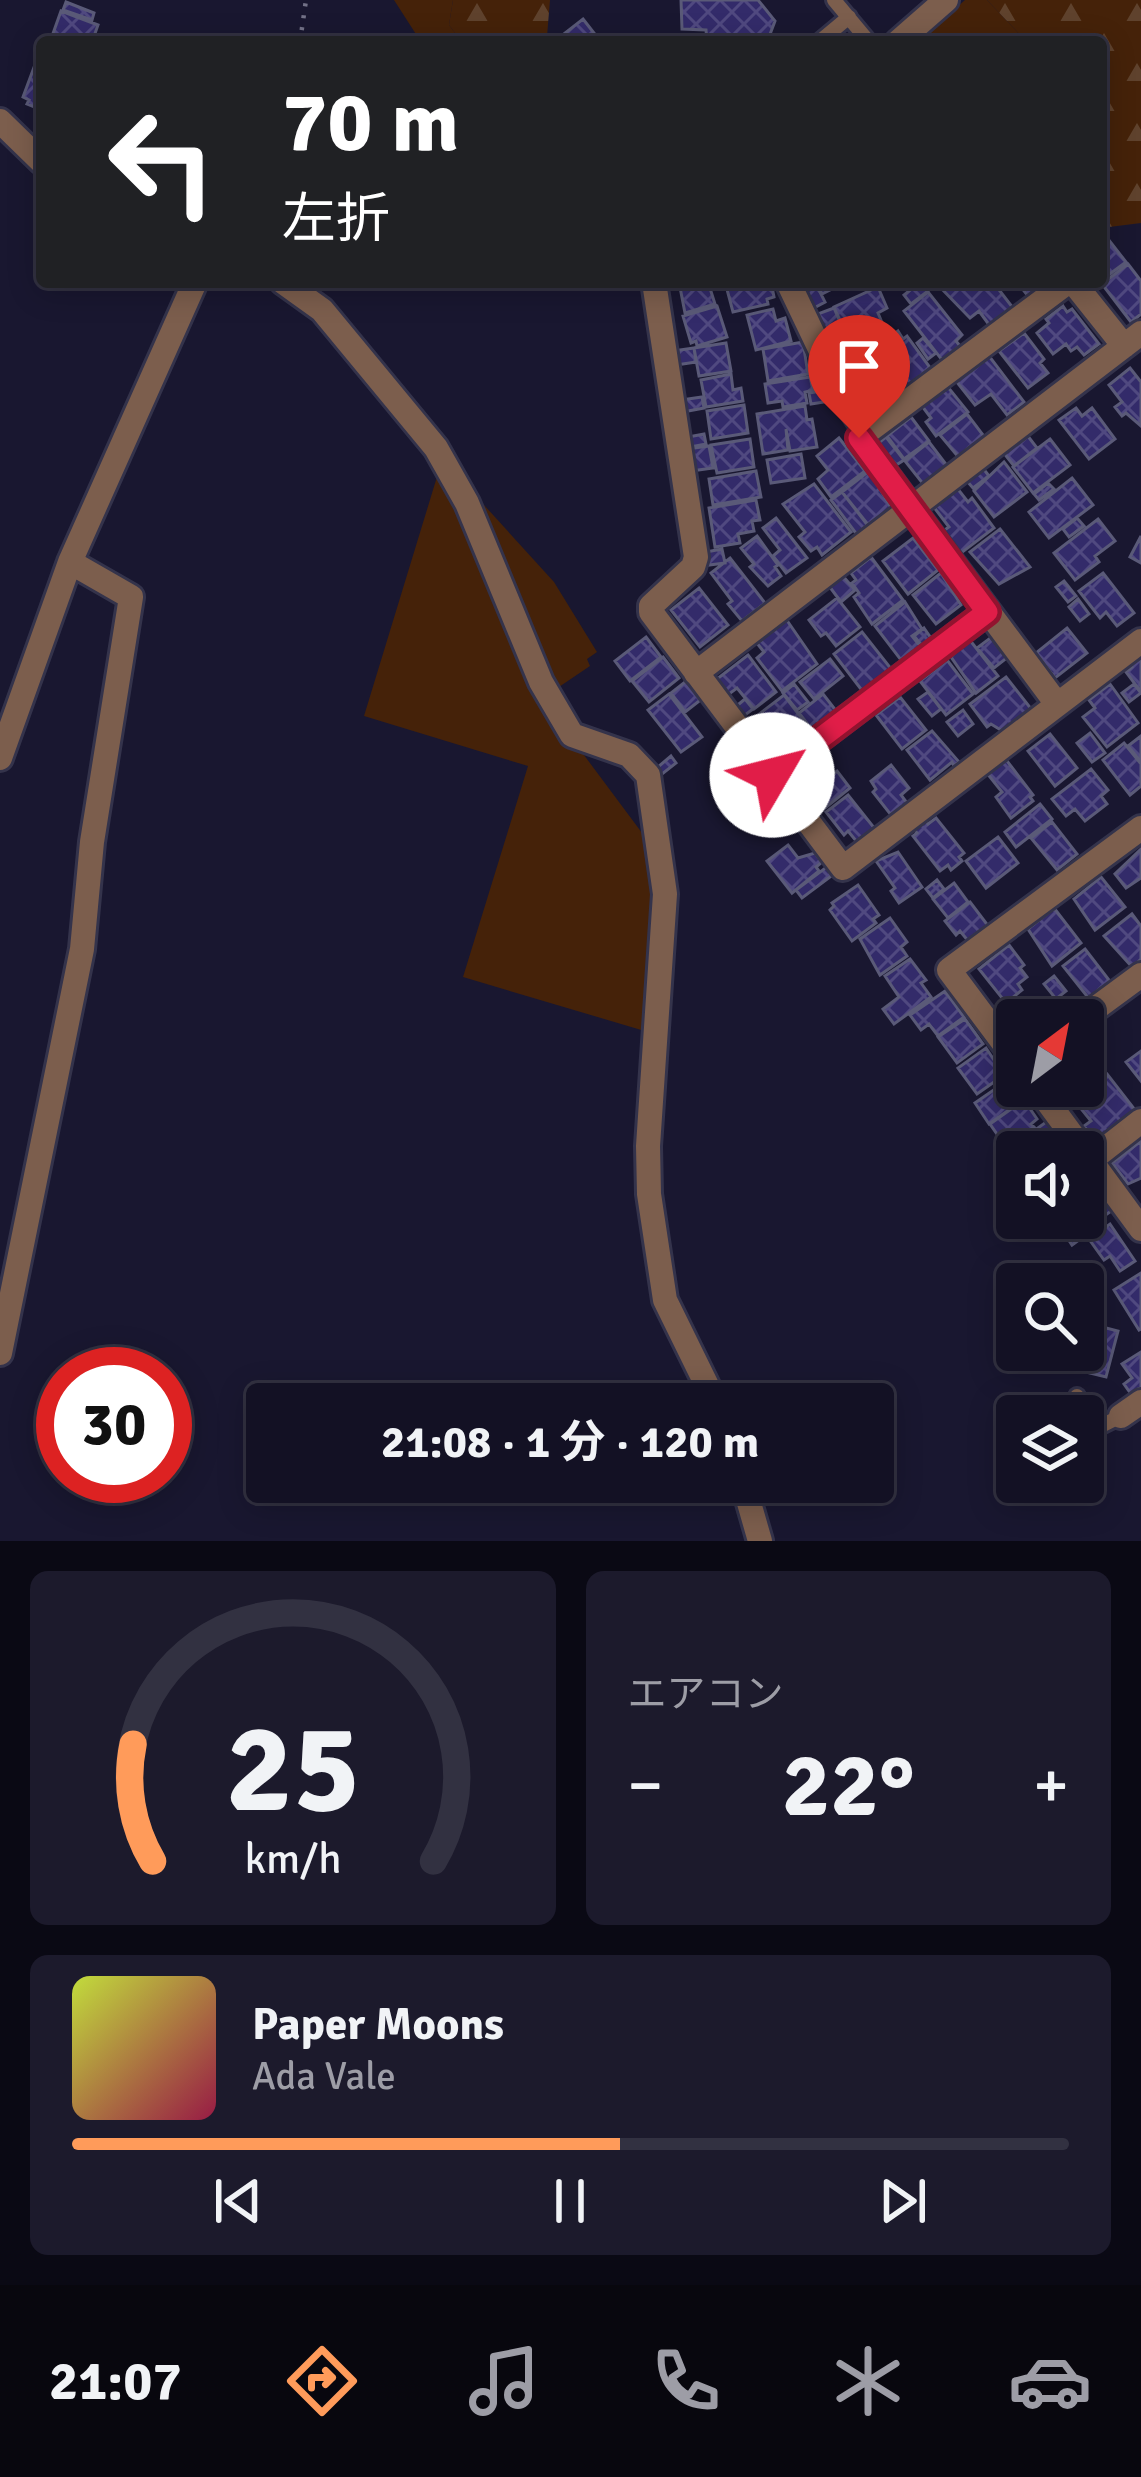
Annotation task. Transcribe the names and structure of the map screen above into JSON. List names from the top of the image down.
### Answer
{
  "north": "top right",
  "page": {
    "turn": ["70 m", "左折"],
    "limit": "30",
    "trip": "21:08 · 1 分 · 120 m",
    "tile": "エアコン",
    "heat": ["−", "22°", "+"],
    "song": ["Paper Moons", "Ada Vale"],
    "tabs": "21:07",
    "gauge": ["25", "km/h"]
  }
}
